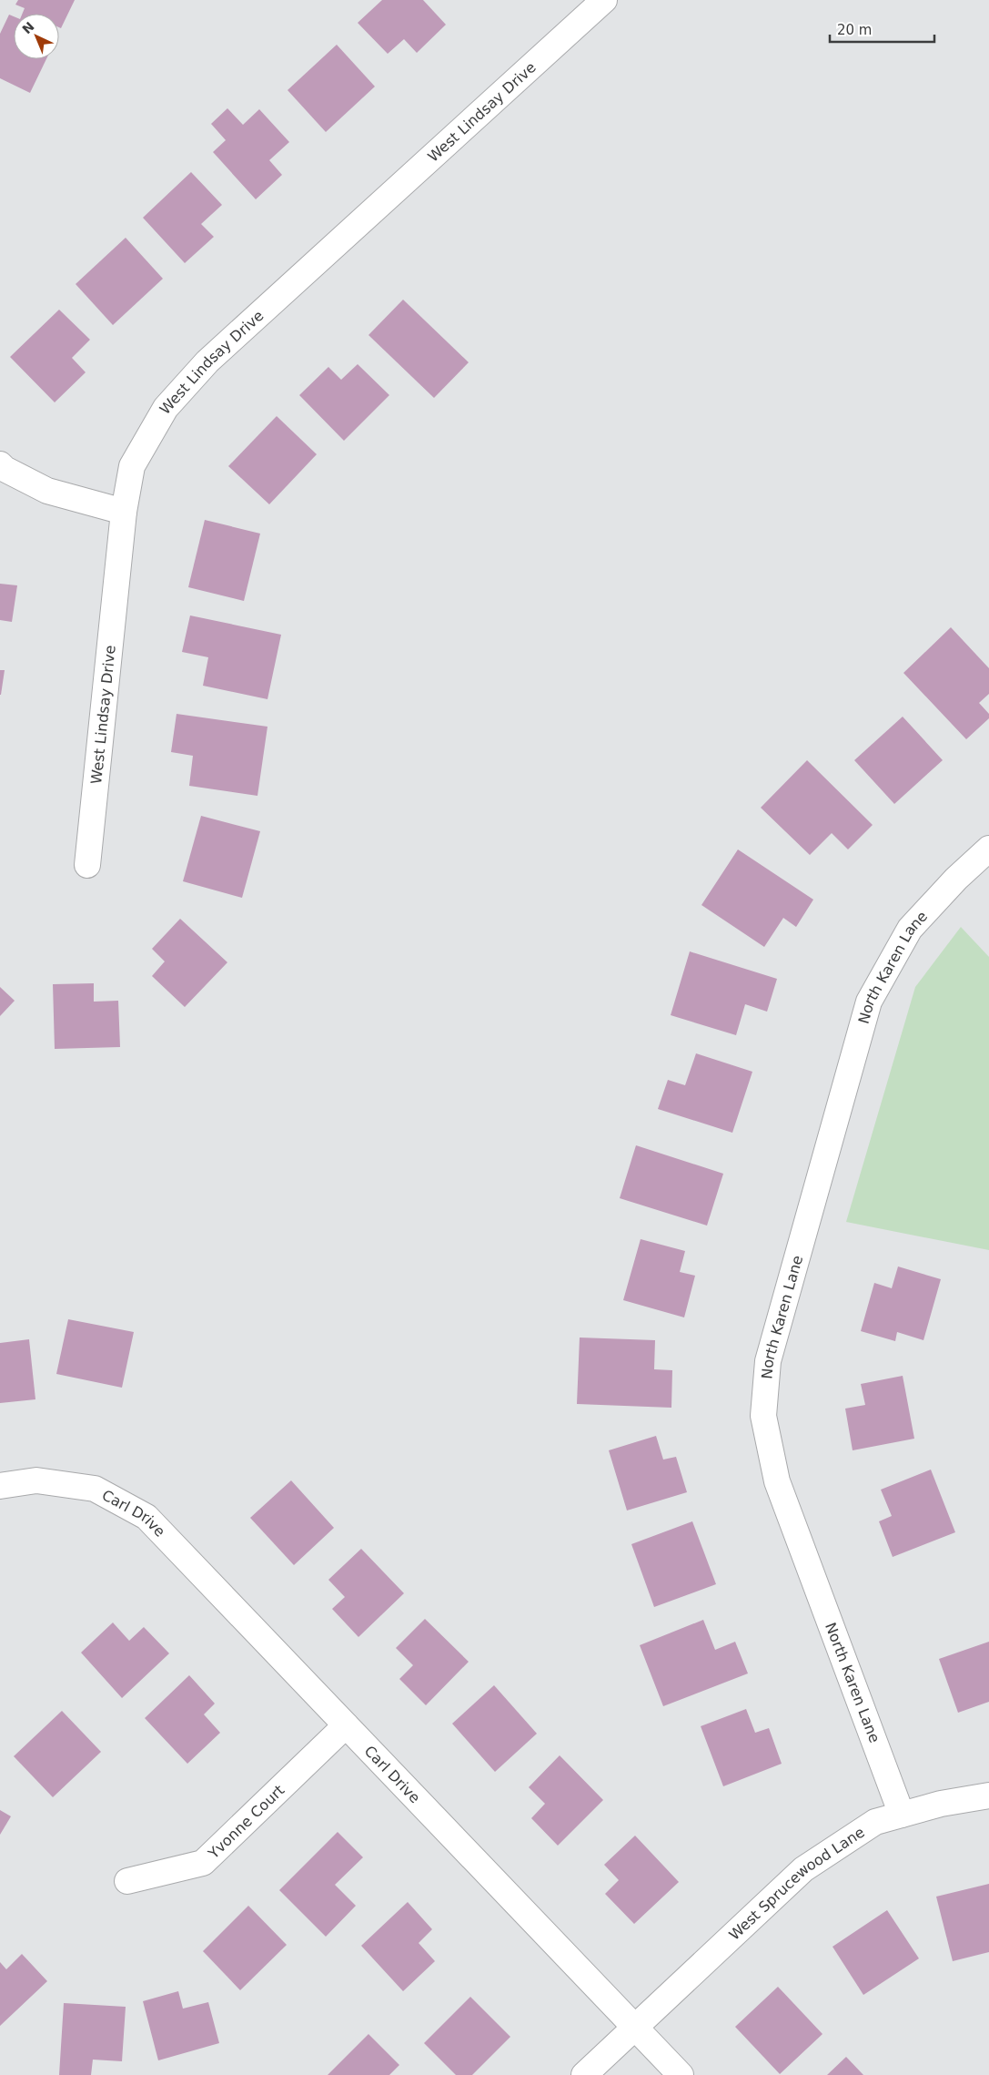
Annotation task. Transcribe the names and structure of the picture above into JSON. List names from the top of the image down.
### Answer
{
  "streets": {
    "street": [
      "West Lindsay Drive",
      "North Karen Lane",
      "Carl Drive",
      "Yvonne Court",
      "West Sprucewood Lane"
    ]
  },
  "crossings": [
    ["North Karen Lane", "West Sprucewood Lane"],
    ["Carl Drive", "Yvonne Court"],
    ["Carl Drive", "West Sprucewood Lane"]
  ],
  "scale_bar": "20 m",
  "north": "top left"
}
